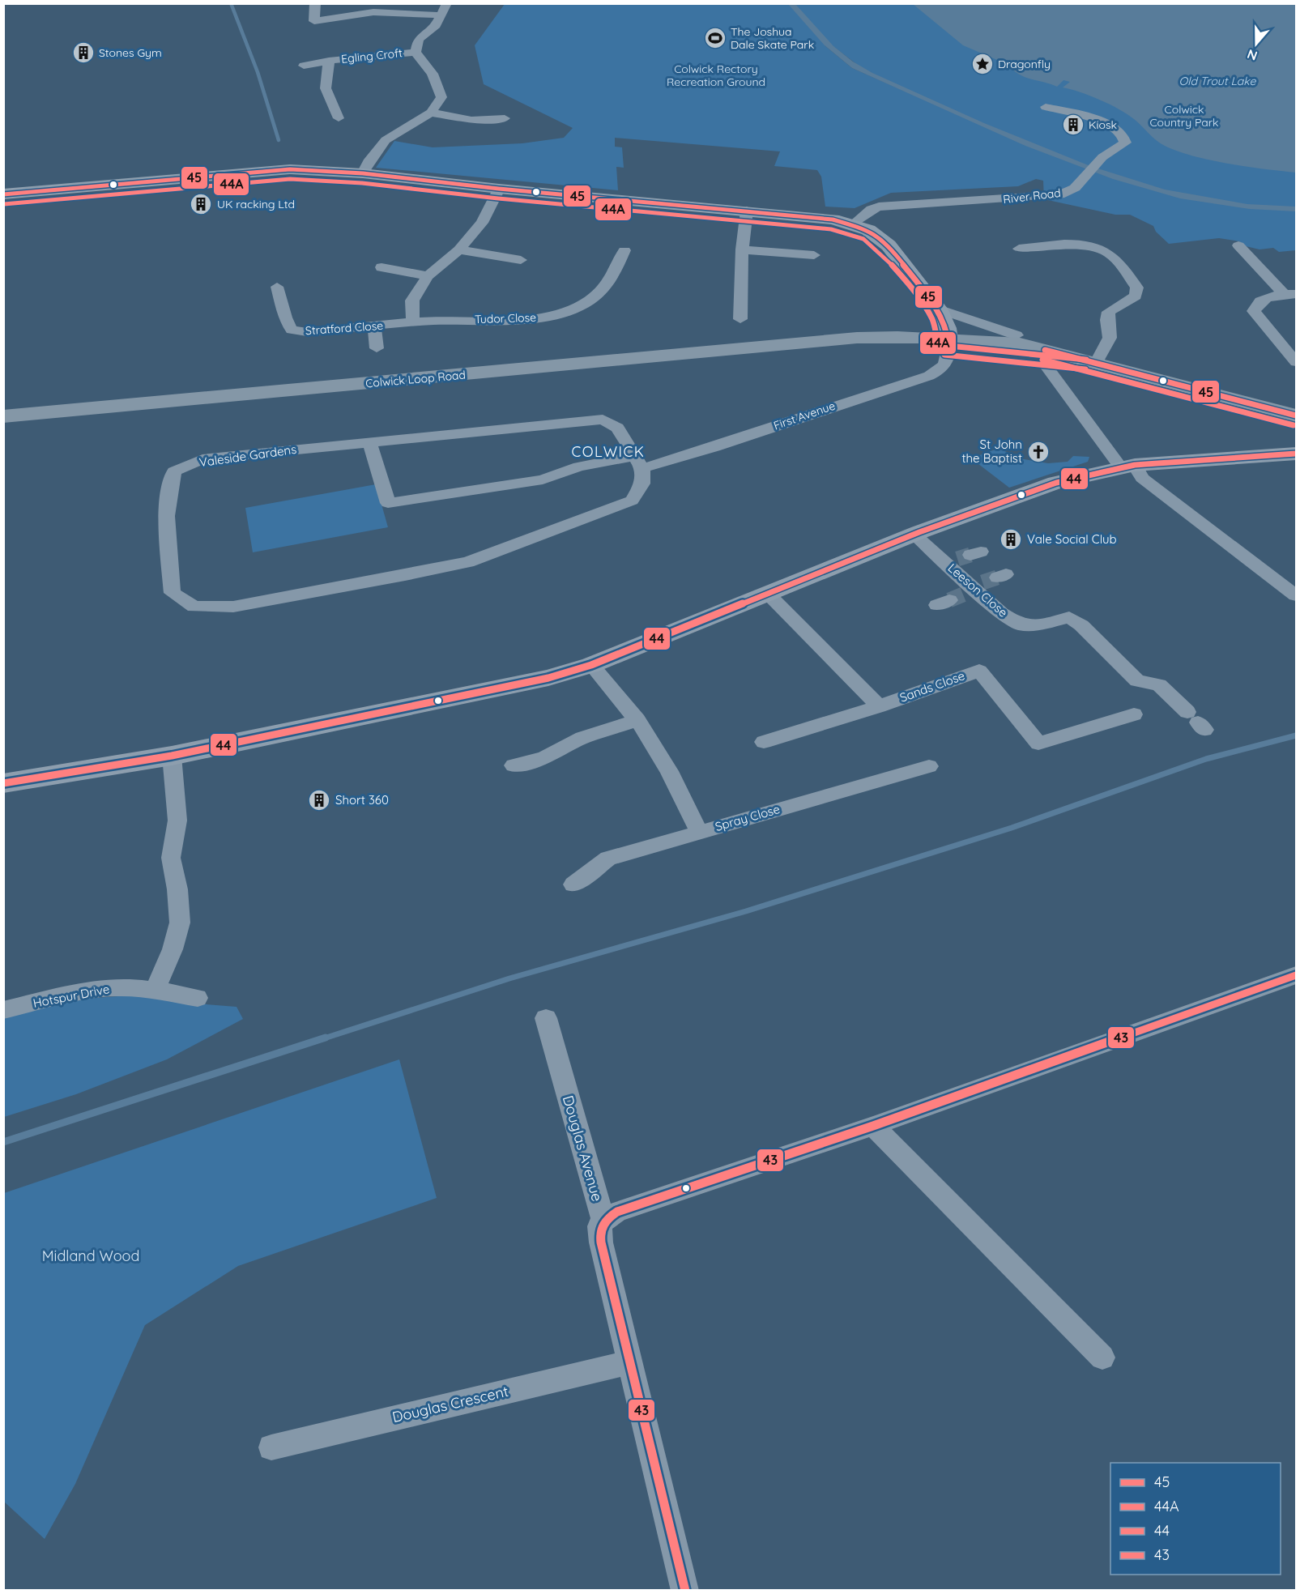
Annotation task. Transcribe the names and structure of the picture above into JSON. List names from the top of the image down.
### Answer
{
  "streets": {
    "main road": ["Colwick Loop Road"],
    "street": [
      "Egling Croft",
      "River Road",
      "Tudor Close",
      "Stratford Close",
      "First Avenue",
      "Valeside Gardens",
      "Leeson Close",
      "Sands Close",
      "Spray Close",
      "Hotspur Drive",
      "Douglas Avenue",
      "Douglas Crescent"
    ]
  },
  "crossings": [
    ["Tudor Close", "Stratford Close"],
    ["Colwick Loop Road", "First Avenue"],
    ["First Avenue", "Valeside Gardens"],
    ["Douglas Avenue", "Douglas Crescent"]
  ],
  "districts": ["COLWICK"],
  "water": ["Old Trout Lake"],
  "parks": ["Colwick Rectory Recreation Ground", "Colwick Country Park", "Midland Wood"],
  "places": {
    "sports": ["The Joshua Dale Skate Park"],
    "building": [
      "Stones Gym",
      "Kiosk",
      "UK racking Ltd",
      "Vale Social Club",
      "Short 360"
    ],
    "place": ["Dragonfly"],
    "church": ["St John the Baptist"]
  },
  "lines": [
    "transit line 45",
    "transit line 44A",
    "transit line 44",
    "transit line 43"
  ],
  "legend": [
    "45",
    "44A",
    "44",
    "43"
  ],
  "north": "bottom"
}
